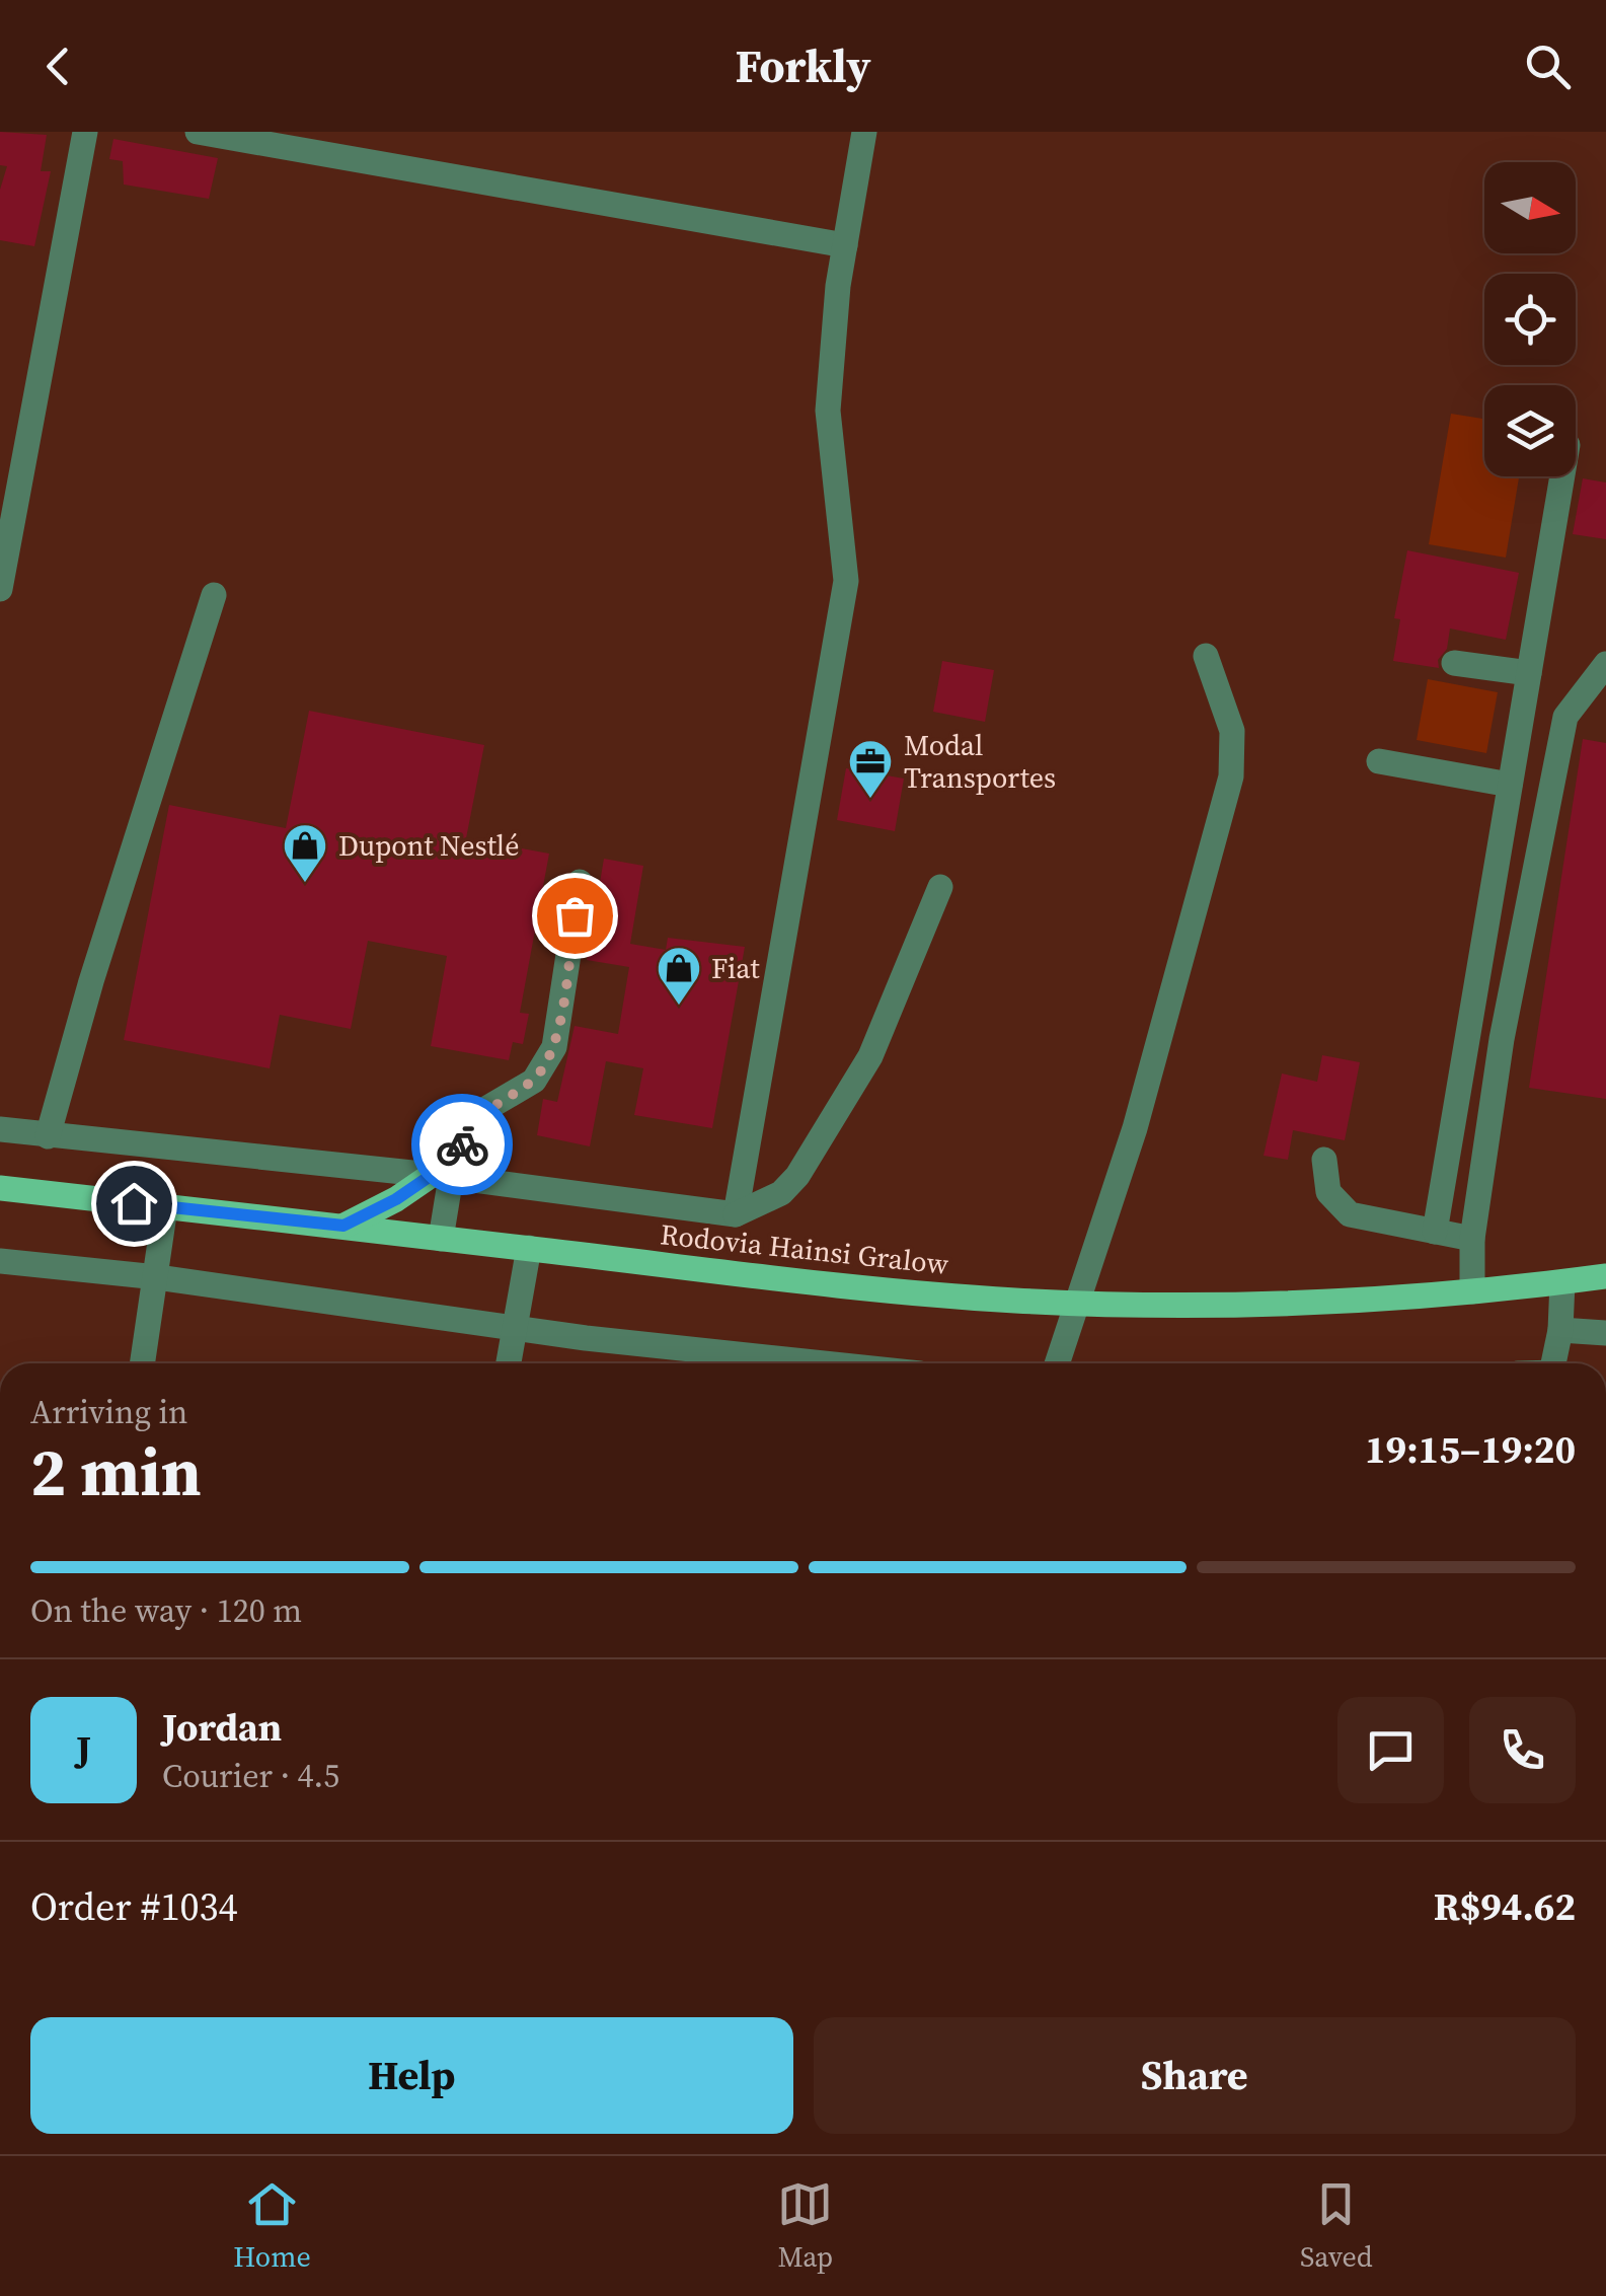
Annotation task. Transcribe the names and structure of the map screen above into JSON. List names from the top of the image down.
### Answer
{
  "streets": {
    "main road": ["Rodovia Hainsi Gralow"]
  },
  "places": {
    "office": ["Modal Transportes"],
    "shop": ["Dupont Nestlé", "Fiat"]
  },
  "north": "right",
  "page": {
    "header": "Forkly",
    "heading": ["2 min", "Arriving in", "19:15–19:20"],
    "panel": [
      "Jordan",
      "Courier · 4.5",
      "Order #1034",
      "R$94.62"
    ],
    "bar": "On the way · 120 m",
    "round": "J",
    "buttons": ["Help", "Share"],
    "tabs": ["Home", "Map", "Saved"]
  }
}
